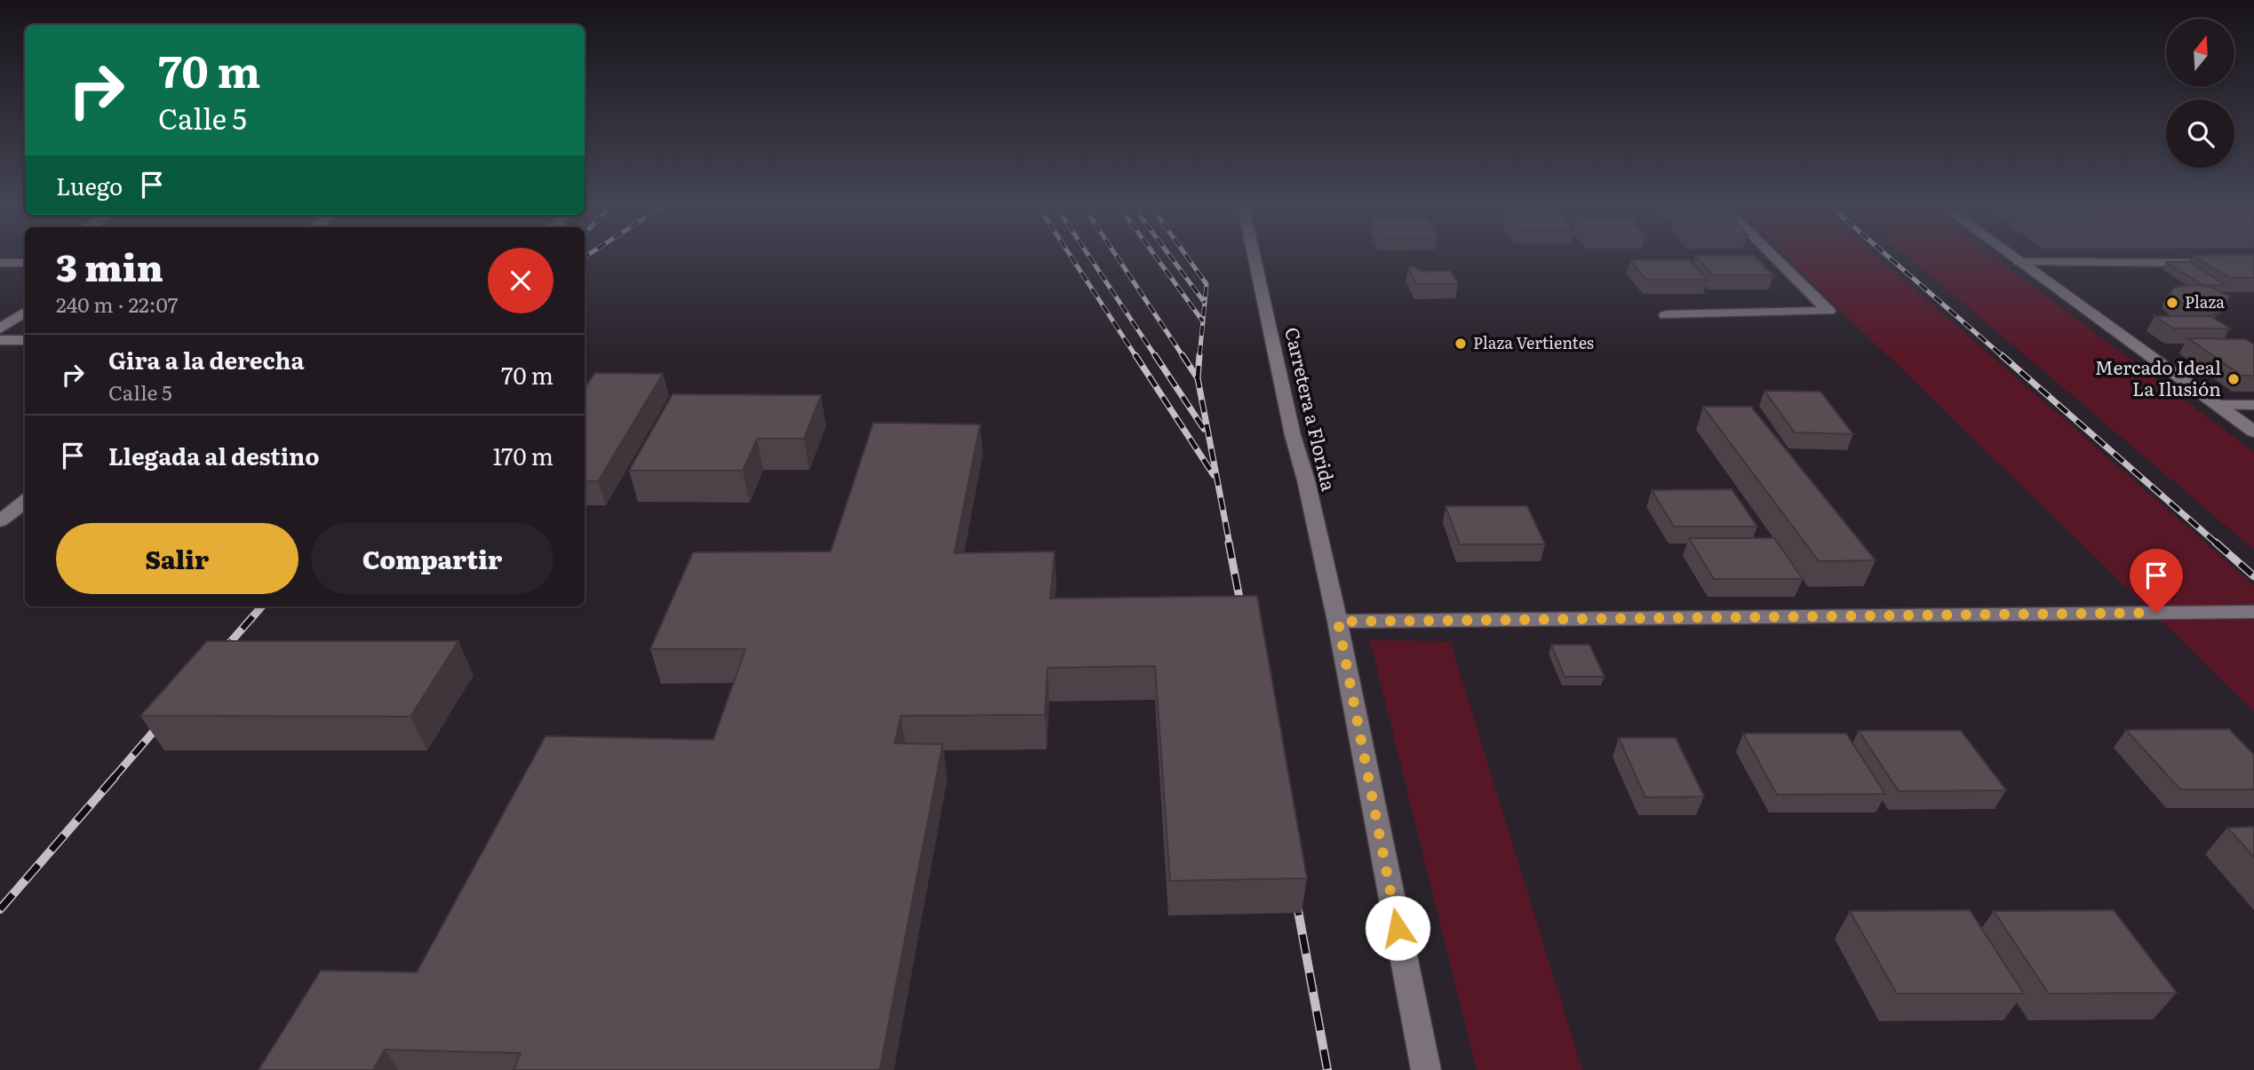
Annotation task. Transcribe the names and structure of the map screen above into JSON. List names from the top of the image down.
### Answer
{
  "streets": {
    "main road": ["Carretera a Florida"]
  },
  "places": ["Plaza", "Plaza Vertientes", "Mercado Ideal La Ilusión"],
  "north": "top",
  "page": {
    "turn": ["70 m", "Calle 5"],
    "then": "Luego",
    "heading": ["3 min", "240 m · 22:07"],
    "list": [
      {
        "name": "Gira a la derecha",
        "note": "Calle 5",
        "value": "70 m"
      },
      {
        "name": "Llegada al destino",
        "value": "170 m"
      }
    ],
    "buttons": ["Salir", "Compartir"]
  }
}
